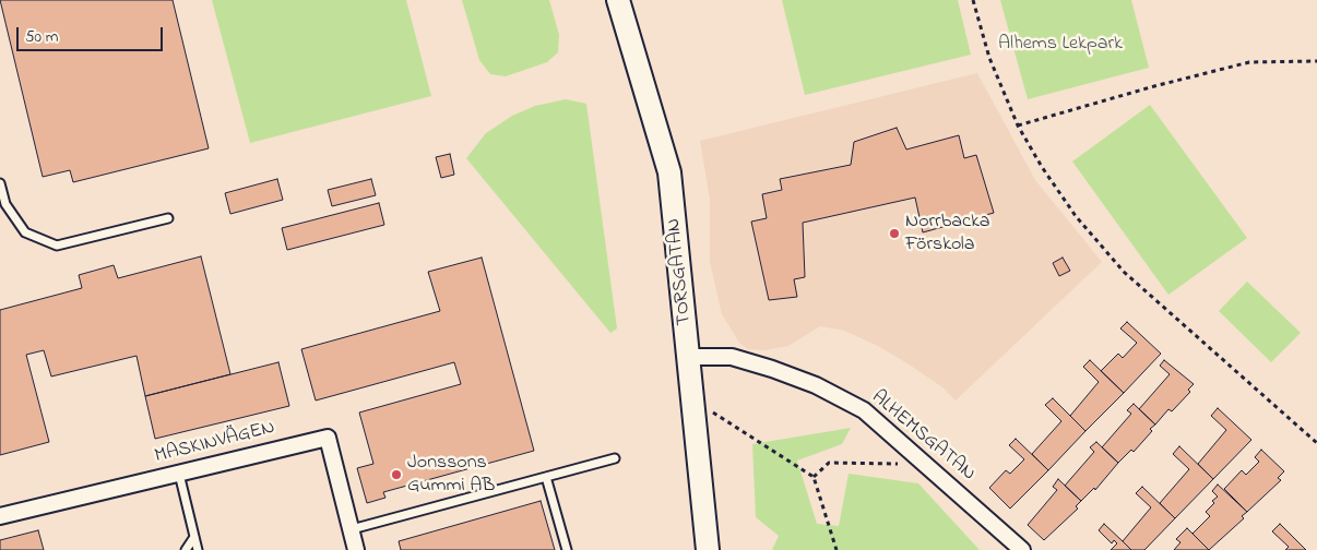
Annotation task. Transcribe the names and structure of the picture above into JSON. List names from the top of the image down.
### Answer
{
  "streets": {
    "main road": ["TORSGATAN"],
    "street": ["ALHEMSGATAN", "MASKINVÄGEN"]
  },
  "crossings": [
    ["TORSGATAN", "ALHEMSGATAN"]
  ],
  "parks": ["Alhems Lekpark"],
  "places": ["Norrbacka Förskola", "Jonssons Gummi AB"],
  "scale_bar": "50 m"
}
